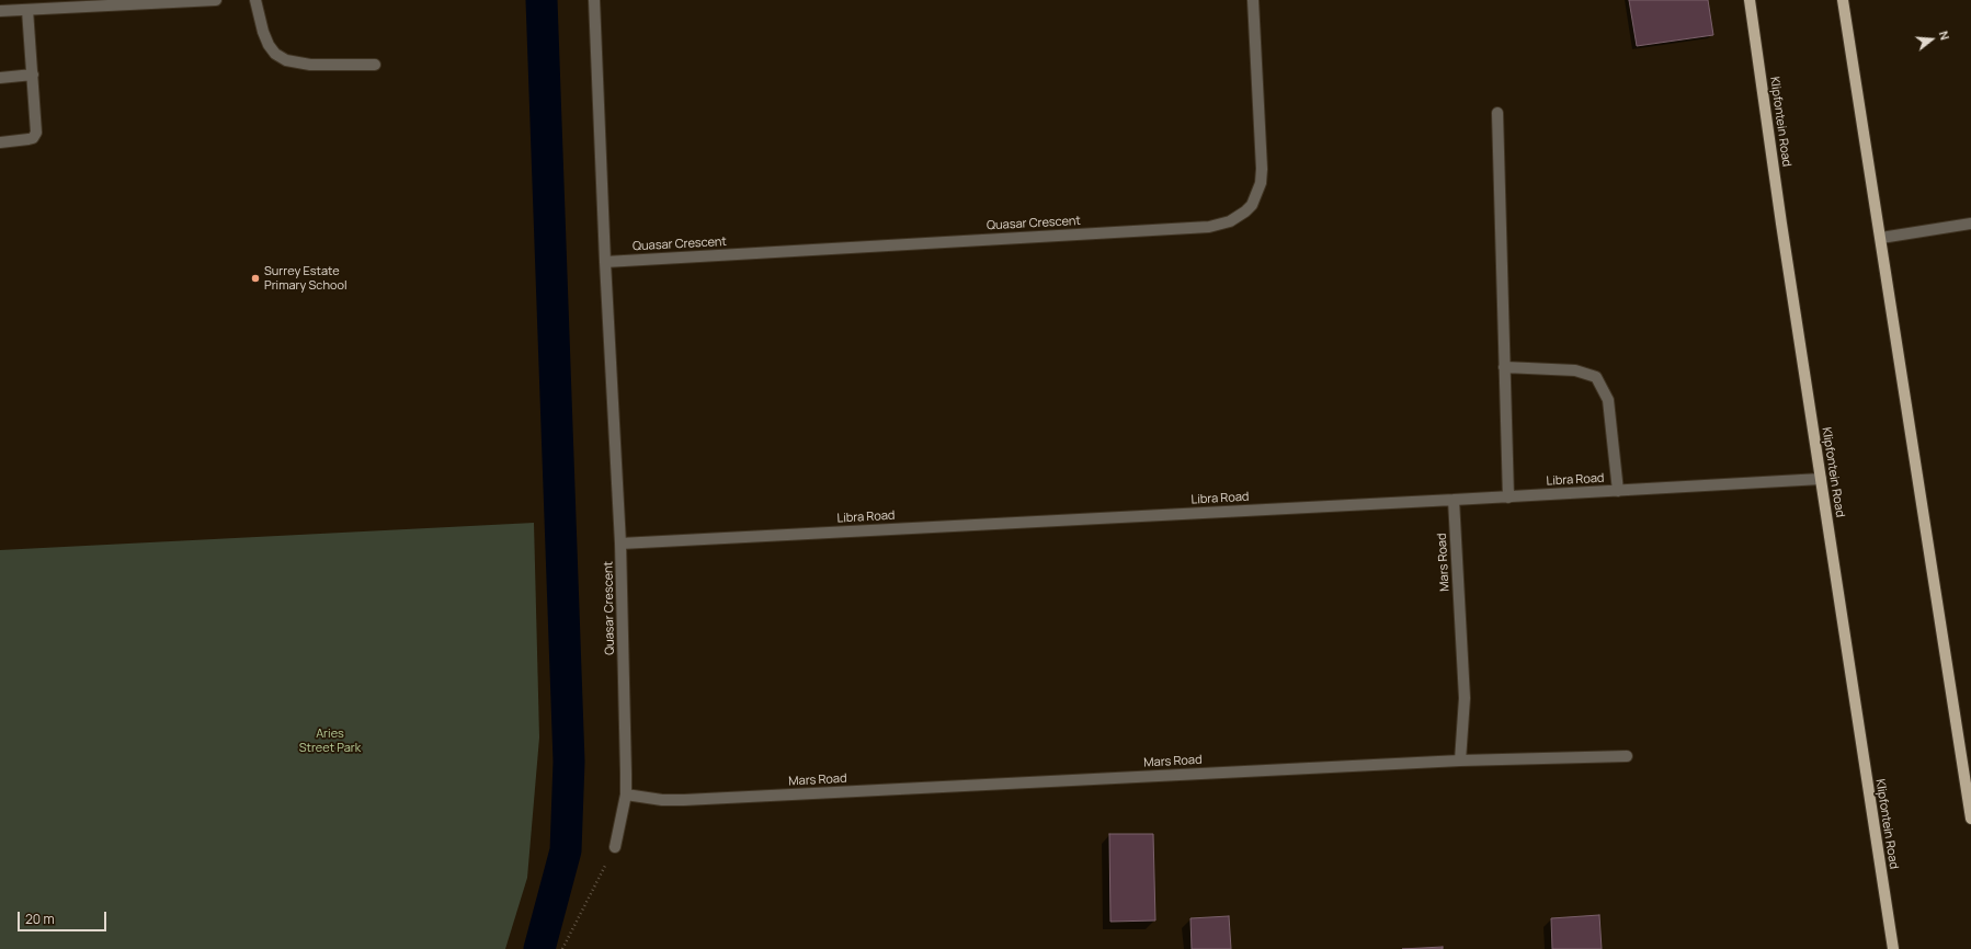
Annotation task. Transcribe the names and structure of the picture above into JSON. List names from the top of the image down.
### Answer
{
  "streets": {
    "main road": ["Klipfontein Road"],
    "street": ["Quasar Crescent", "Libra Road", "Mars Road"]
  },
  "crossings": [
    ["Klipfontein Road", "Libra Road"],
    ["Quasar Crescent", "Libra Road"],
    ["Quasar Crescent", "Mars Road"],
    ["Libra Road", "Mars Road"]
  ],
  "parks": ["Aries Street Park"],
  "places": ["Surrey Estate Primary School"],
  "scale_bar": "20 m",
  "north": "right"
}
